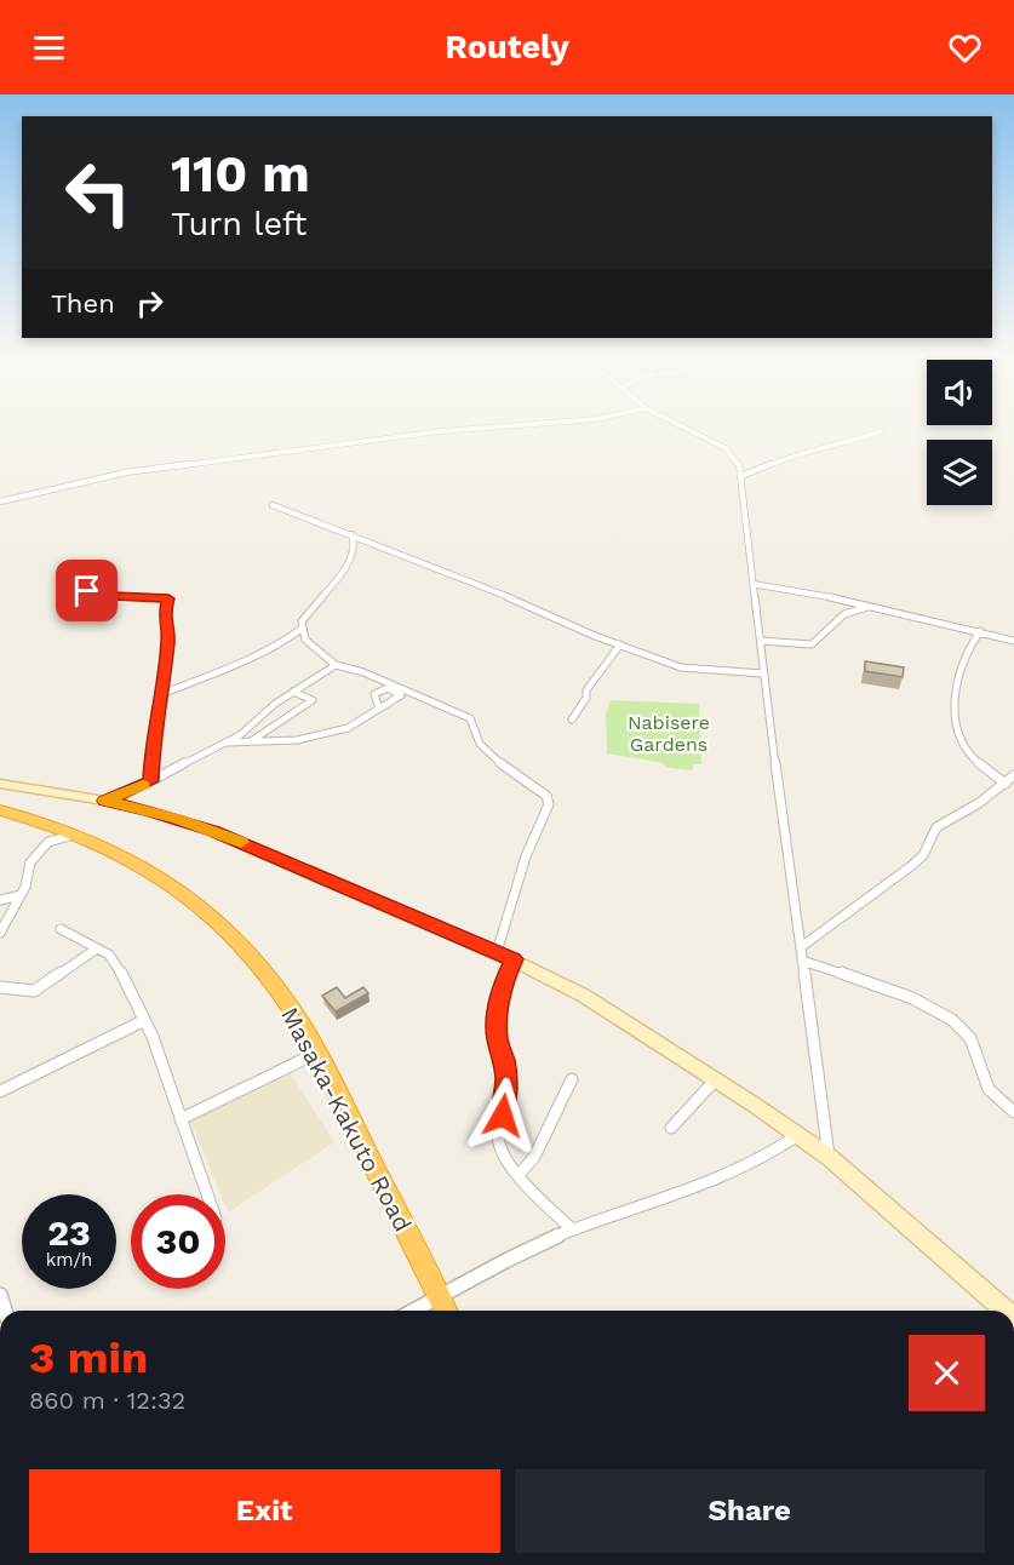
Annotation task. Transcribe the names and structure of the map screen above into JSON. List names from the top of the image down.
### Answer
{
  "streets": {
    "highway": ["Masaka-Kakuto Road"]
  },
  "parks": ["Nabisere Gardens"],
  "page": {
    "header": "Routely",
    "turn": ["110 m", "Turn left"],
    "then": "Then",
    "speed": "23 km/h",
    "limit": "30",
    "heading": ["3 min", "860 m · 12:32"],
    "buttons": ["Exit", "Share"]
  }
}
